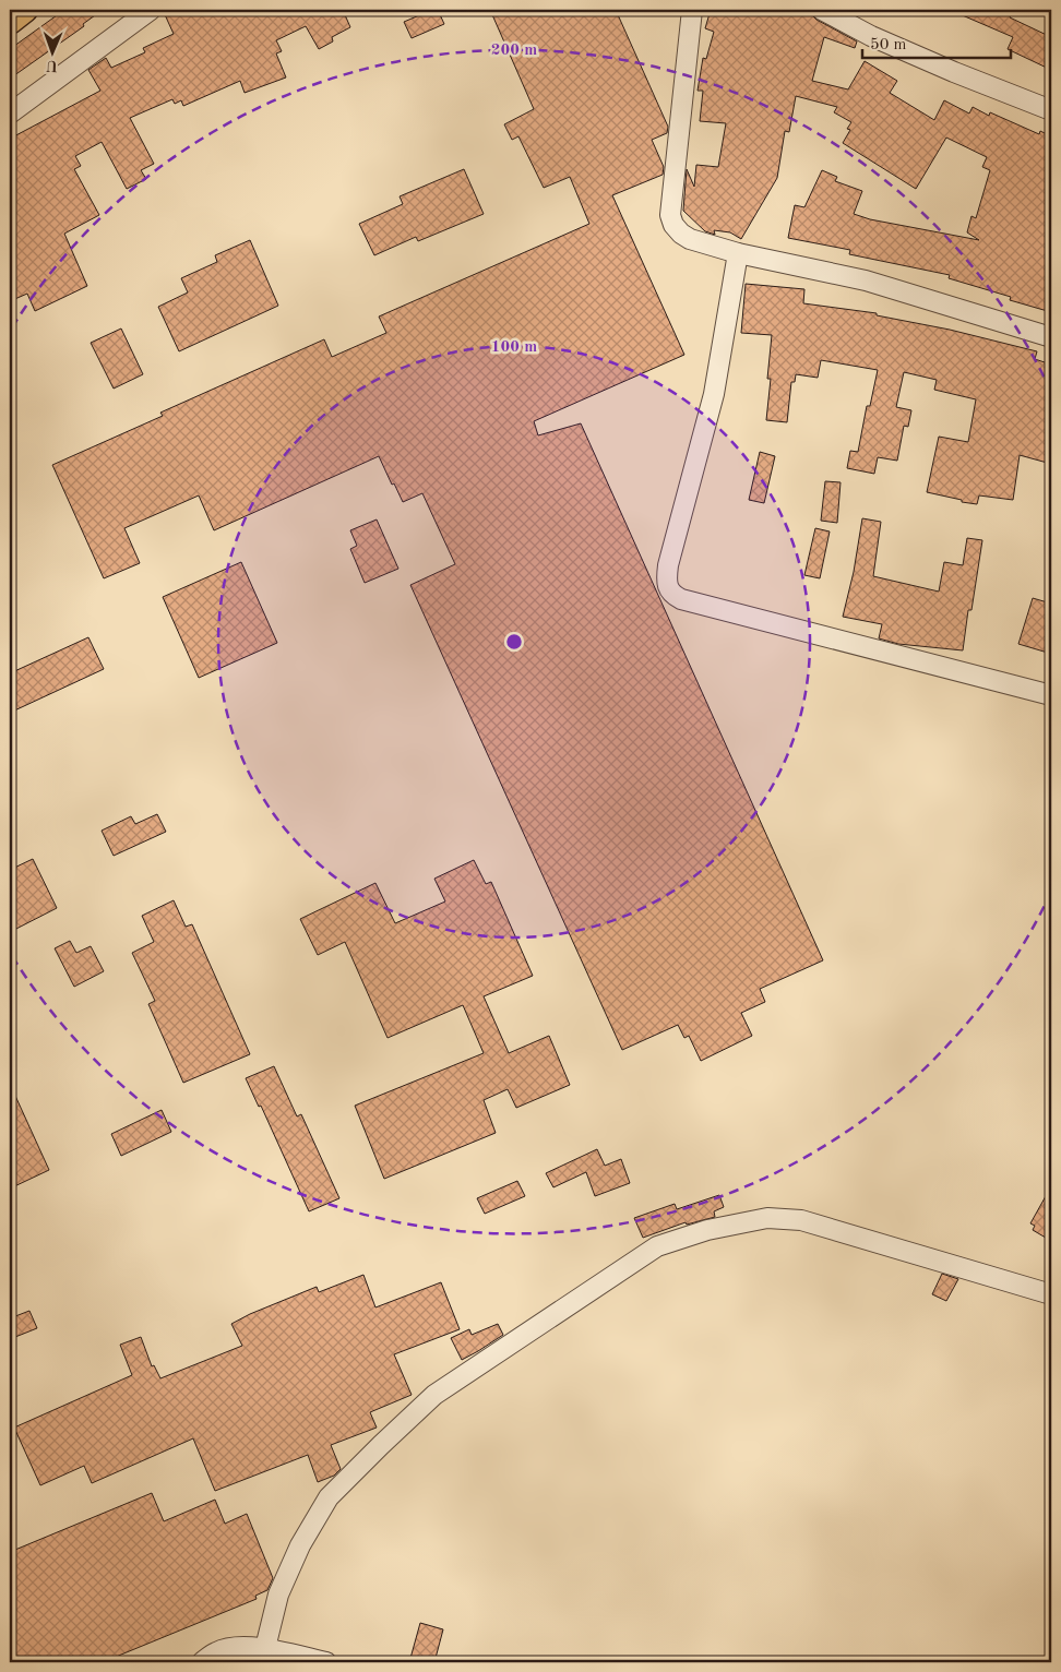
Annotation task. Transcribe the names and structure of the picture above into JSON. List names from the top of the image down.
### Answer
{
  "scale_bar": "50 m",
  "north": "bottom",
  "rings": ["200 m", "100 m"]
}
